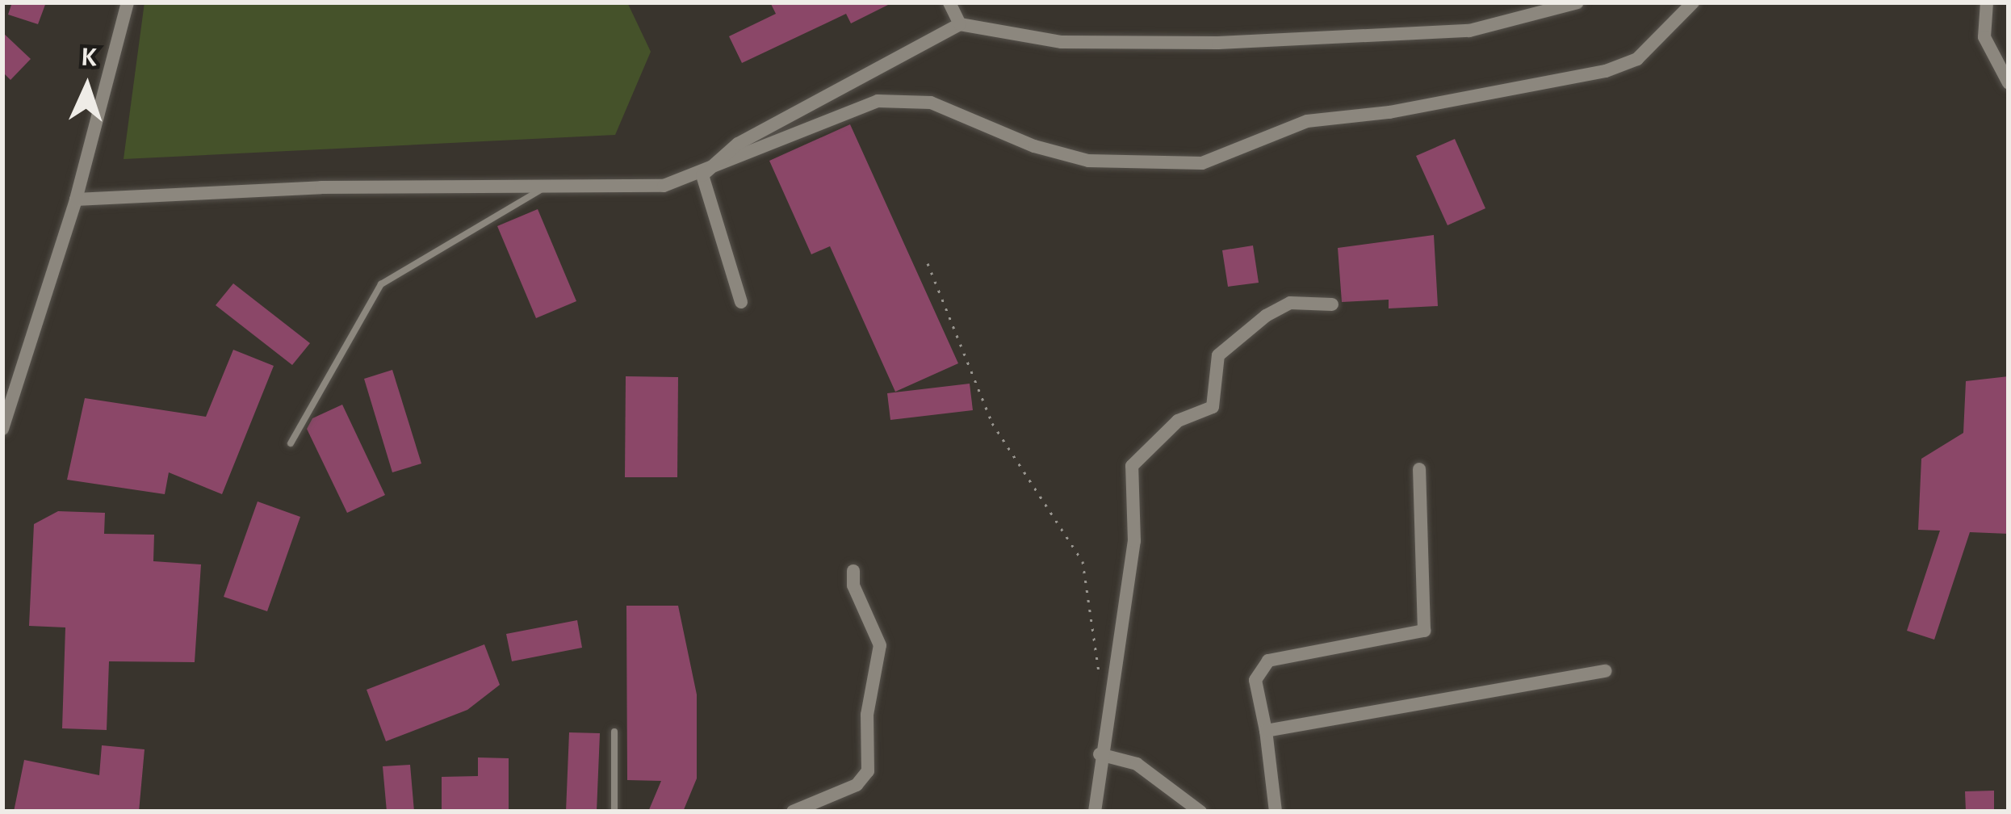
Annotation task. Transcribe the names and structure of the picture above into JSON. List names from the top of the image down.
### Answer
{
  "north": "top"
}
